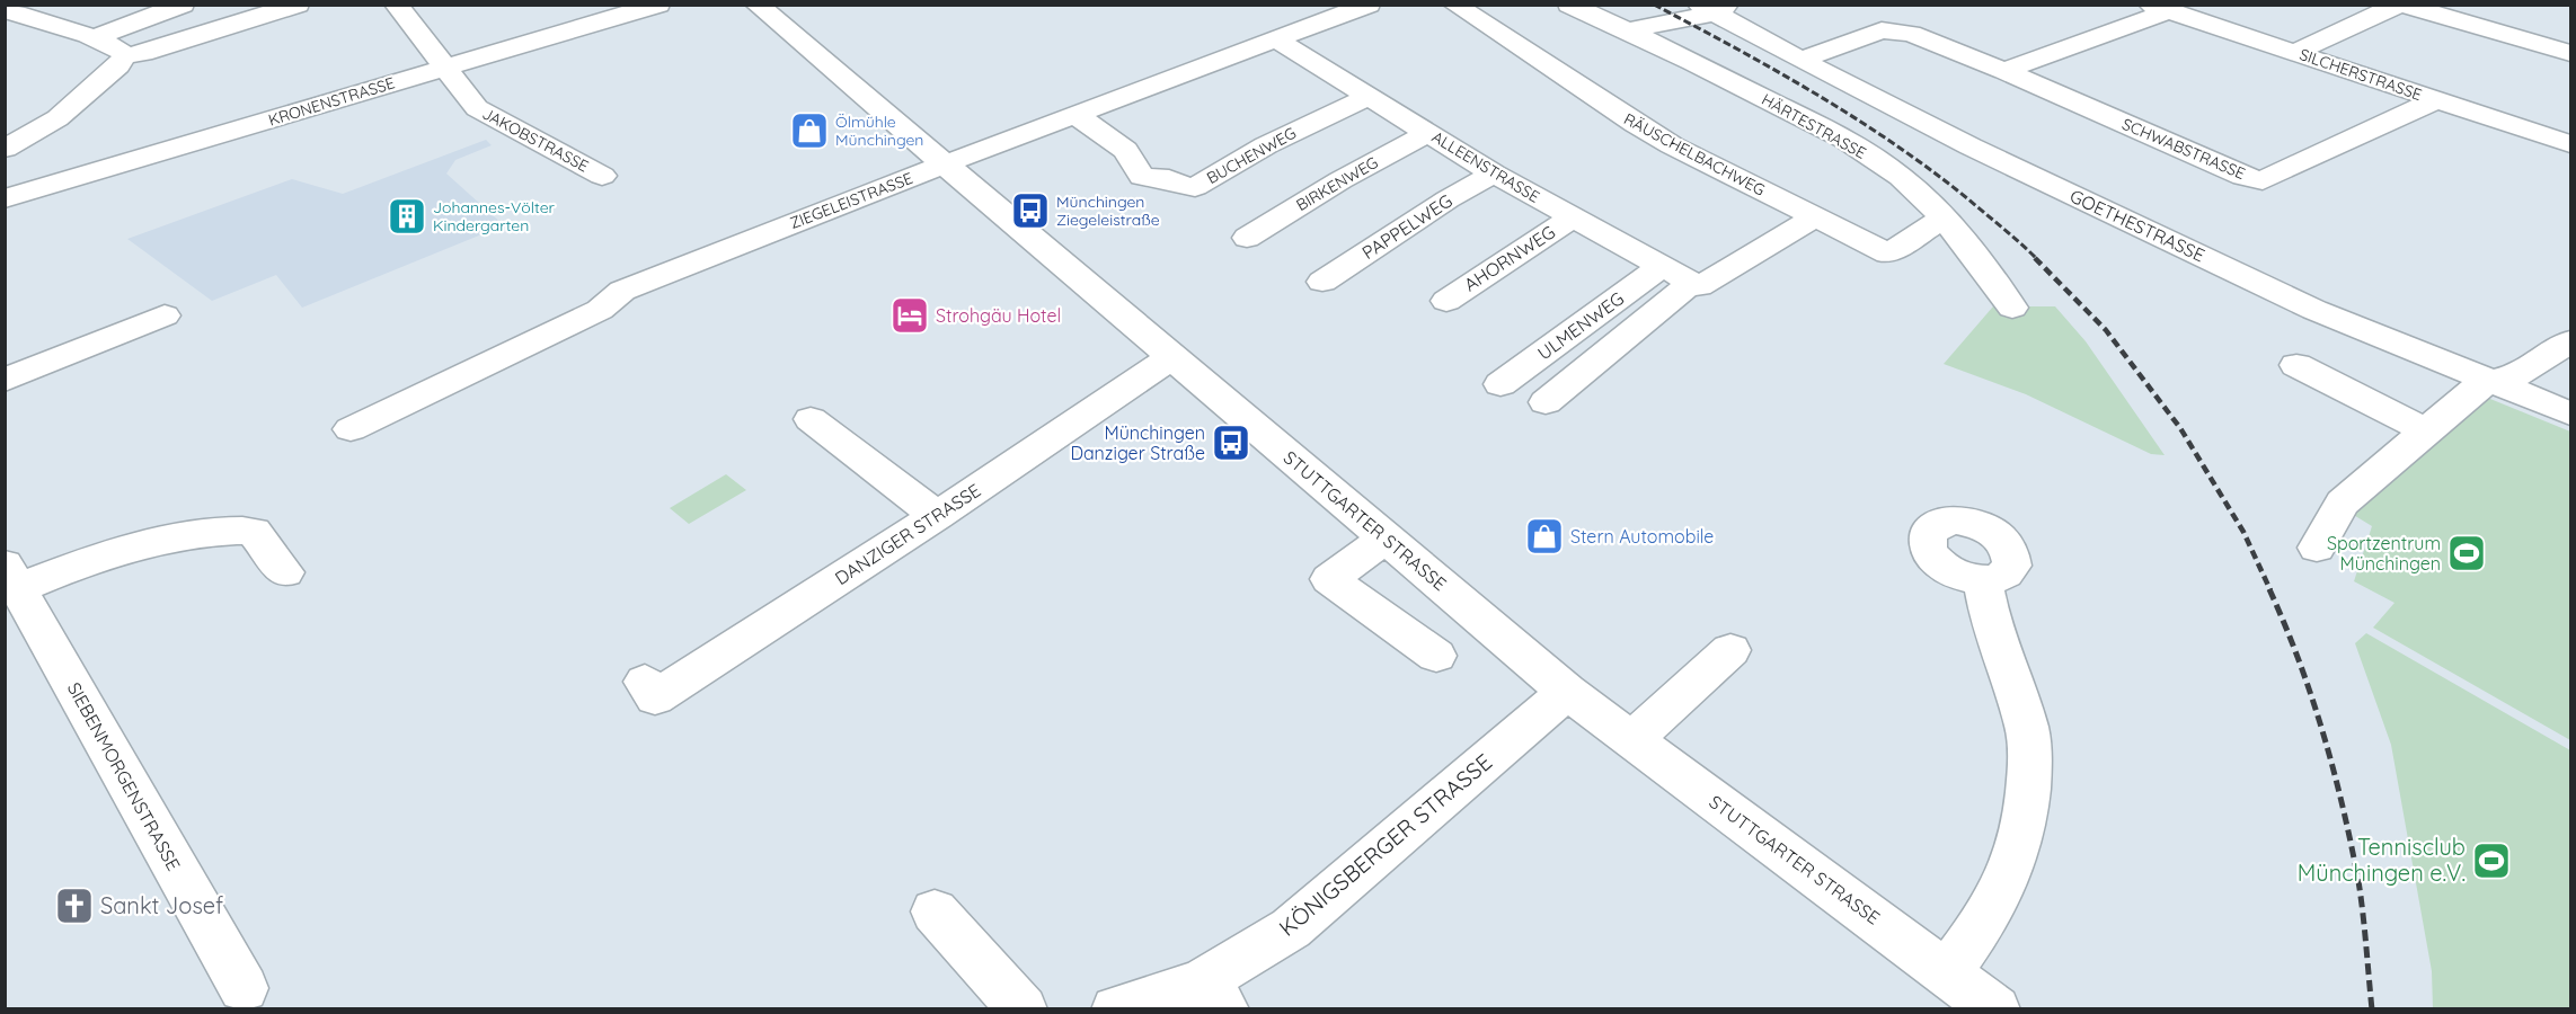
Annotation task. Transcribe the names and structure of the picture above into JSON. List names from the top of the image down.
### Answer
{
  "streets": {
    "street": [
      "SILCHERSTRASSE",
      "KRONENSTRASSE",
      "HÄRTESTRASSE",
      "JAKOBSTRASSE",
      "SCHWABSTRASSE",
      "RÄUSCHELBACHWEG",
      "BUCHENWEG",
      "ALLEENSTRASSE",
      "BIRKENWEG",
      "ZIEGELEISTRASSE",
      "GOETHESTRASSE",
      "PAPPELWEG",
      "AHORNWEG",
      "ULMENWEG",
      "STUTTGARTER STRASSE",
      "DANZIGER STRASSE",
      "SIEBENMORGENSTRASSE",
      "KÖNIGSBERGER STRASSE"
    ]
  },
  "crossings": [
    ["SILCHERSTRASSE", "SCHWABSTRASSE"],
    ["KRONENSTRASSE", "JAKOBSTRASSE"],
    ["HÄRTESTRASSE", "RÄUSCHELBACHWEG"],
    ["SCHWABSTRASSE", "GOETHESTRASSE"],
    ["BUCHENWEG", "ALLEENSTRASSE"],
    ["BUCHENWEG", "ZIEGELEISTRASSE"],
    ["ALLEENSTRASSE", "BIRKENWEG"],
    ["ALLEENSTRASSE", "ZIEGELEISTRASSE"],
    ["ALLEENSTRASSE", "PAPPELWEG"],
    ["ALLEENSTRASSE", "AHORNWEG"],
    ["ALLEENSTRASSE", "ULMENWEG"],
    ["ZIEGELEISTRASSE", "STUTTGARTER STRASSE"],
    ["STUTTGARTER STRASSE", "DANZIGER STRASSE"],
    ["STUTTGARTER STRASSE", "KÖNIGSBERGER STRASSE"]
  ],
  "places": {
    "shop": ["Ölmühle Münchingen", "Stern Automobile"],
    "bus stop": ["Münchingen Ziegeleistraße", "Münchingen Danziger Straße"],
    "building": ["Johannes-Völter Kindergarten"],
    "hotel": ["Strohgäu Hotel"],
    "sports": ["Sportzentrum Münchingen", "Tennisclub Münchingen e.V."],
    "church": ["Sankt Josef"]
  }
}
